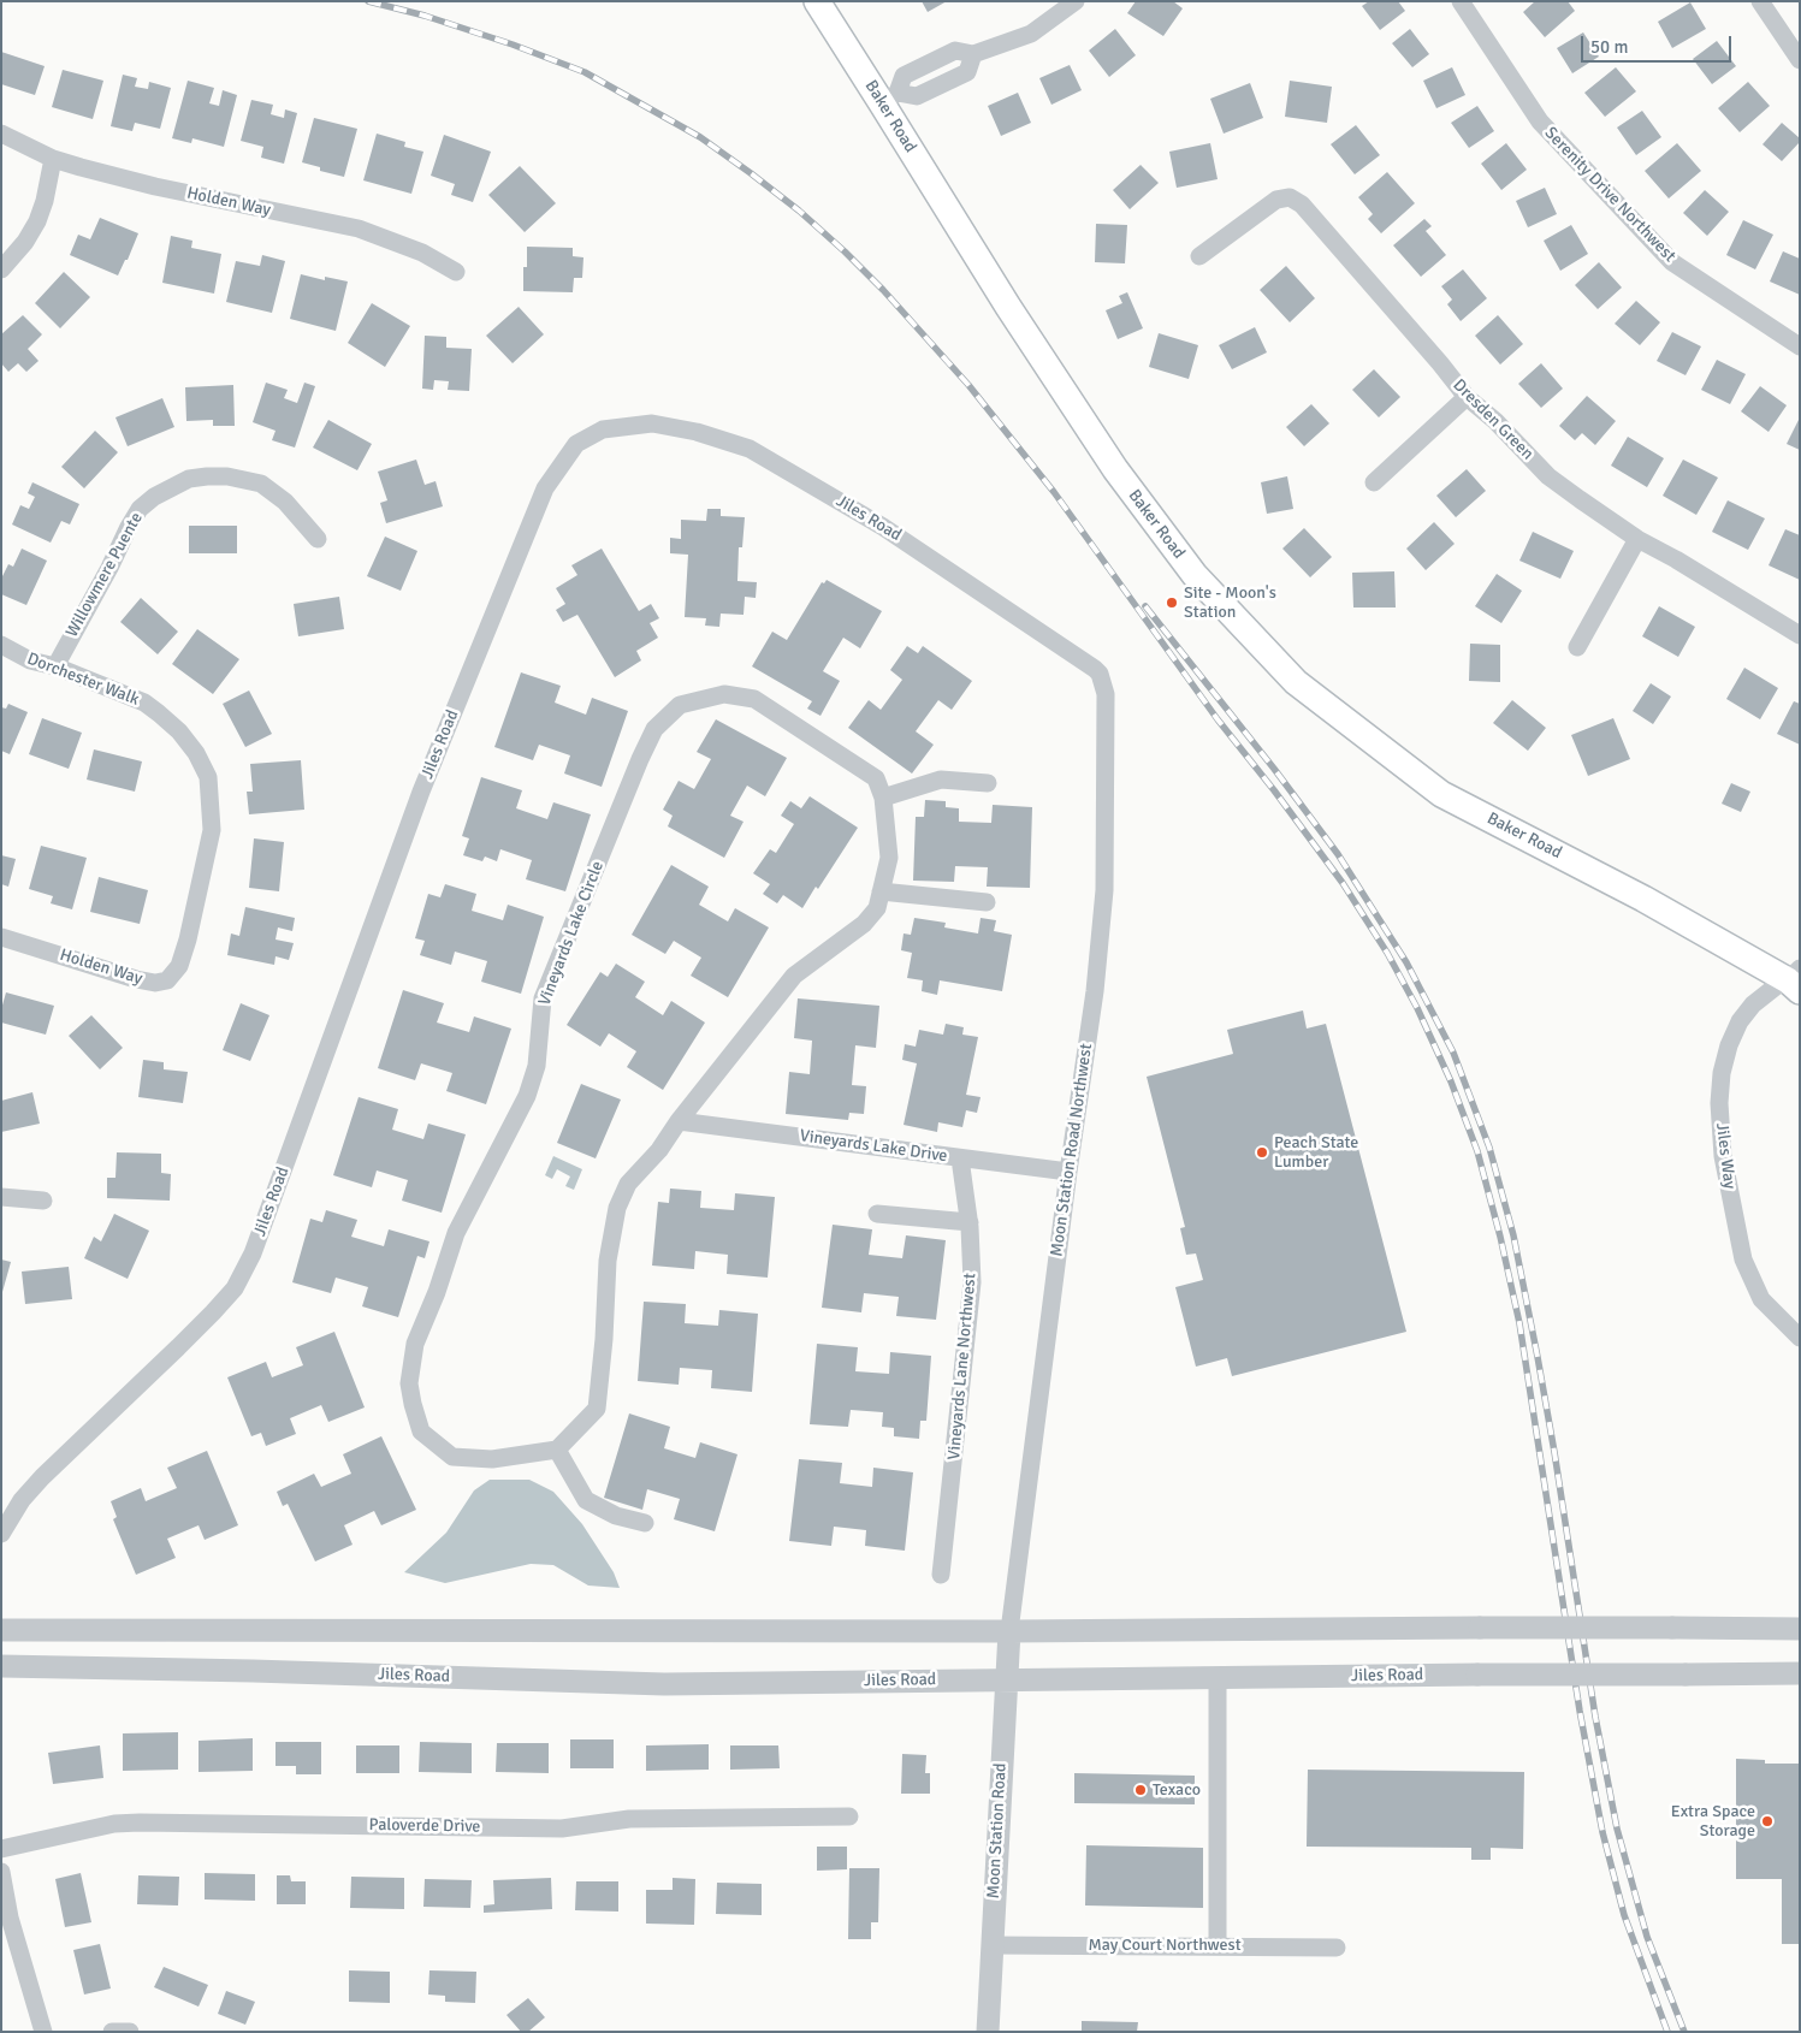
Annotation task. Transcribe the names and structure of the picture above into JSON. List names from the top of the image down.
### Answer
{
  "streets": {
    "main road": ["Baker Road"],
    "street": [
      "Serenity Drive Northwest",
      "Holden Way",
      "Dresden Green",
      "Jiles Road",
      "Willowmere Puente",
      "Dorchester Walk",
      "Vineyards Lake Circle",
      "Vineyards Lake Drive",
      "Moon Station Road Northwest",
      "Jiles Way",
      "Vineyards Lane Northwest",
      "Paloverde Drive",
      "Moon Station Road",
      "May Court Northwest"
    ]
  },
  "crossings": [
    ["Baker Road", "Jiles Way"],
    ["Holden Way", "Dorchester Walk"],
    ["Jiles Road", "Moon Station Road Northwest"],
    ["Jiles Road", "Moon Station Road"],
    ["Willowmere Puente", "Dorchester Walk"],
    ["Vineyards Lake Circle", "Vineyards Lake Drive"],
    ["Vineyards Lake Drive", "Moon Station Road Northwest"],
    ["Vineyards Lake Drive", "Vineyards Lane Northwest"],
    ["Moon Station Road Northwest", "Moon Station Road"],
    ["Moon Station Road", "May Court Northwest"]
  ],
  "places": [
    "Site - Moon's Station",
    "Peach State Lumber",
    "Texaco",
    "Extra Space Storage"
  ],
  "scale_bar": "50 m"
}
